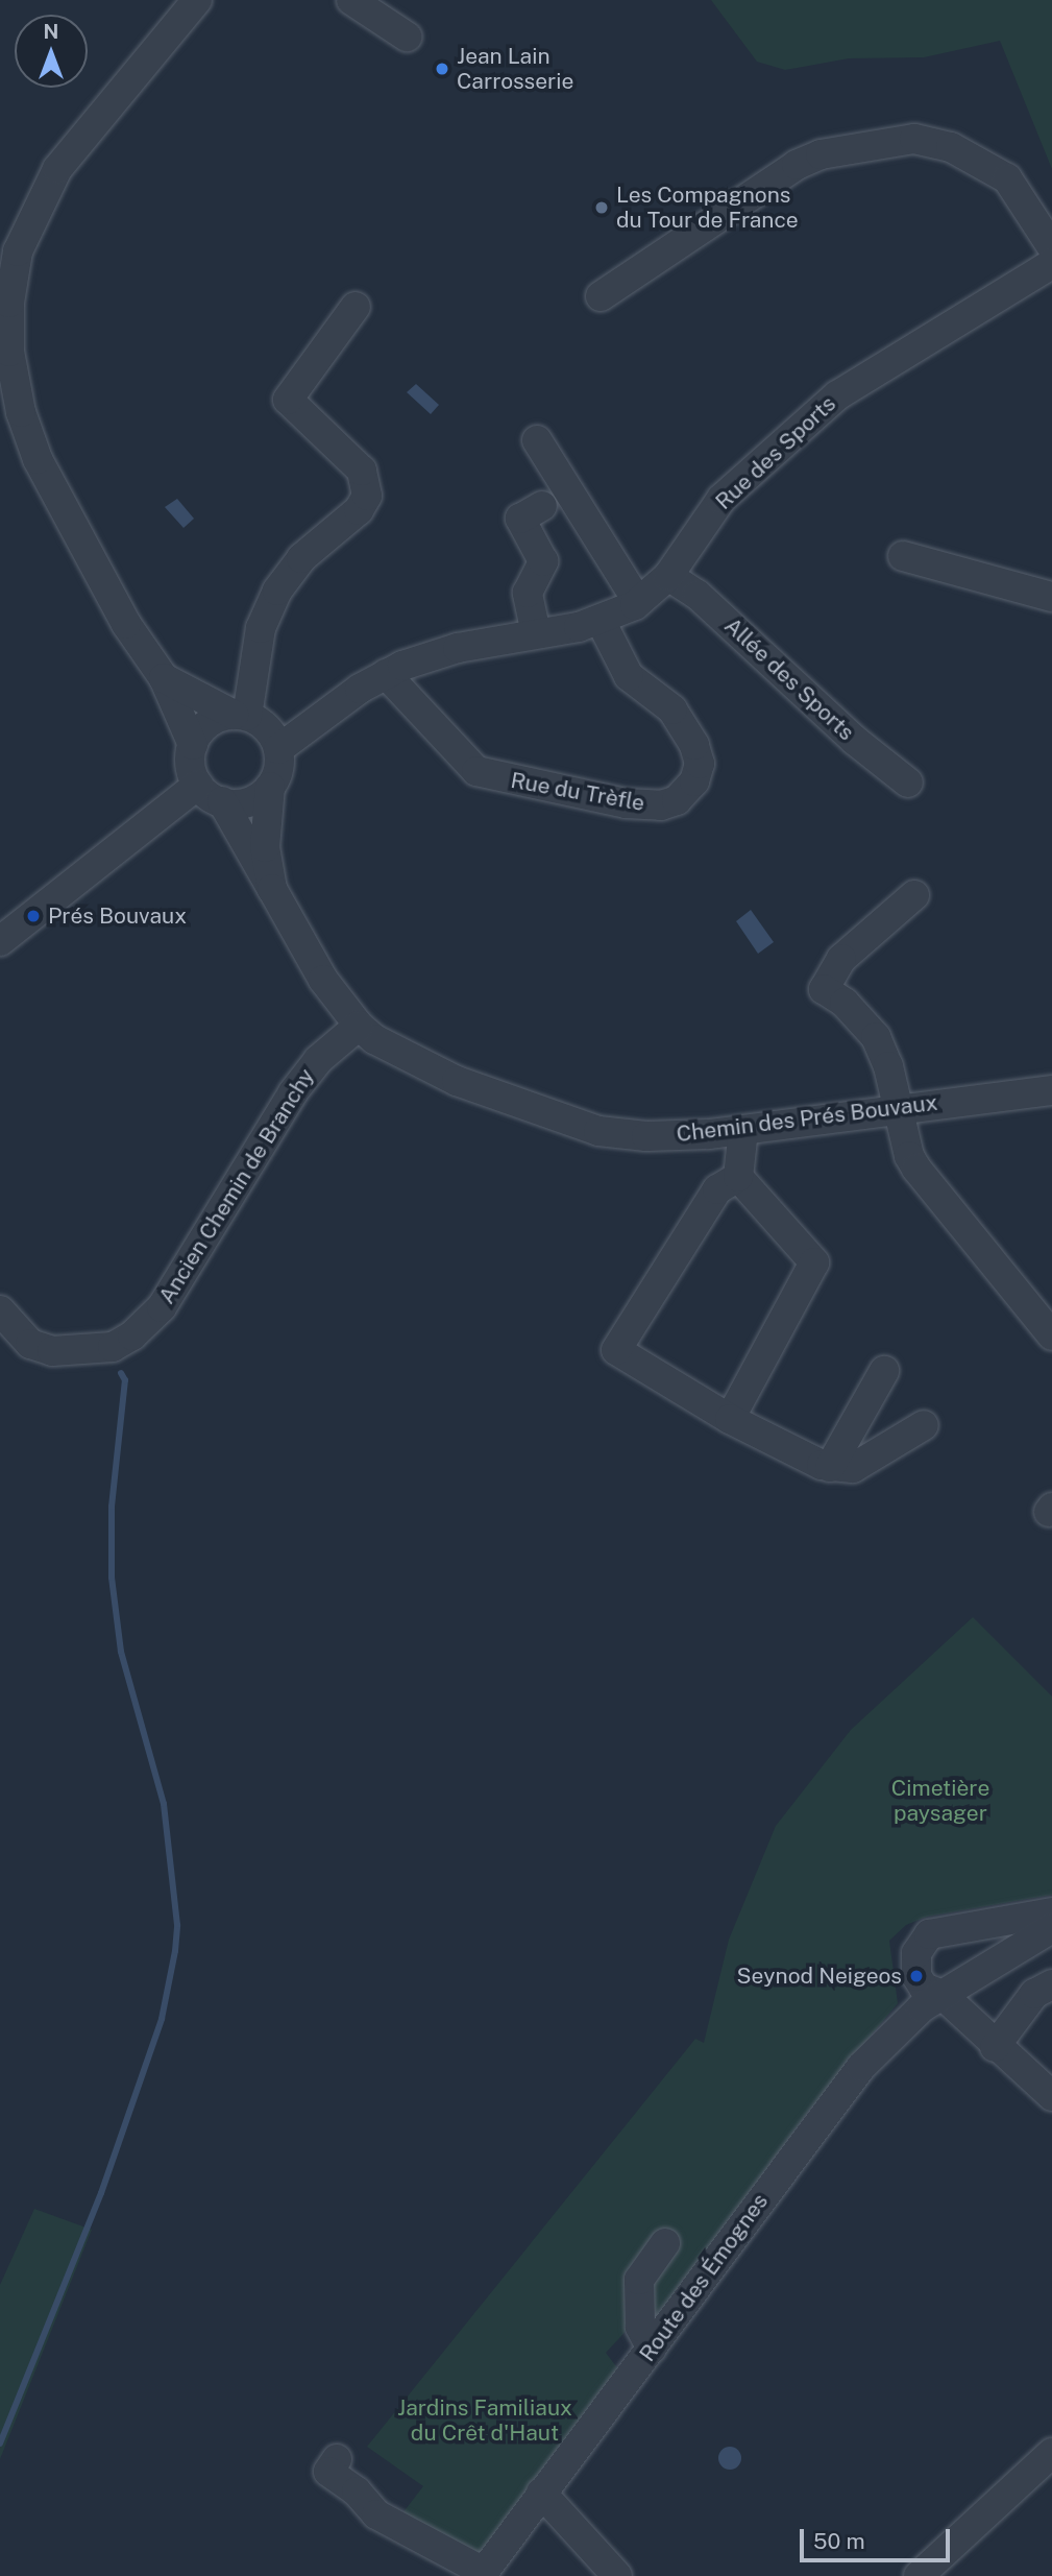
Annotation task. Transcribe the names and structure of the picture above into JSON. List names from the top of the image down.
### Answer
{
  "streets": {
    "street": [
      "Rue des Sports",
      "Allée des Sports",
      "Rue du Trèfle",
      "Chemin des Prés Bouvaux",
      "Ancien Chemin de Branchy",
      "Route des Émognes"
    ]
  },
  "crossings": [
    ["Rue des Sports", "Allée des Sports"],
    ["Rue des Sports", "Rue du Trèfle"],
    ["Rue des Sports", "Chemin des Prés Bouvaux"],
    ["Chemin des Prés Bouvaux", "Ancien Chemin de Branchy"]
  ],
  "parks": ["Cimetière paysager", "Jardins Familiaux du Crêt d'Haut"],
  "places": [
    "Jean Lain Carrosserie",
    "Les Compagnons du Tour de France",
    "Prés Bouvaux",
    "Seynod Neigeos"
  ],
  "scale_bar": "50 m",
  "north": "top"
}
